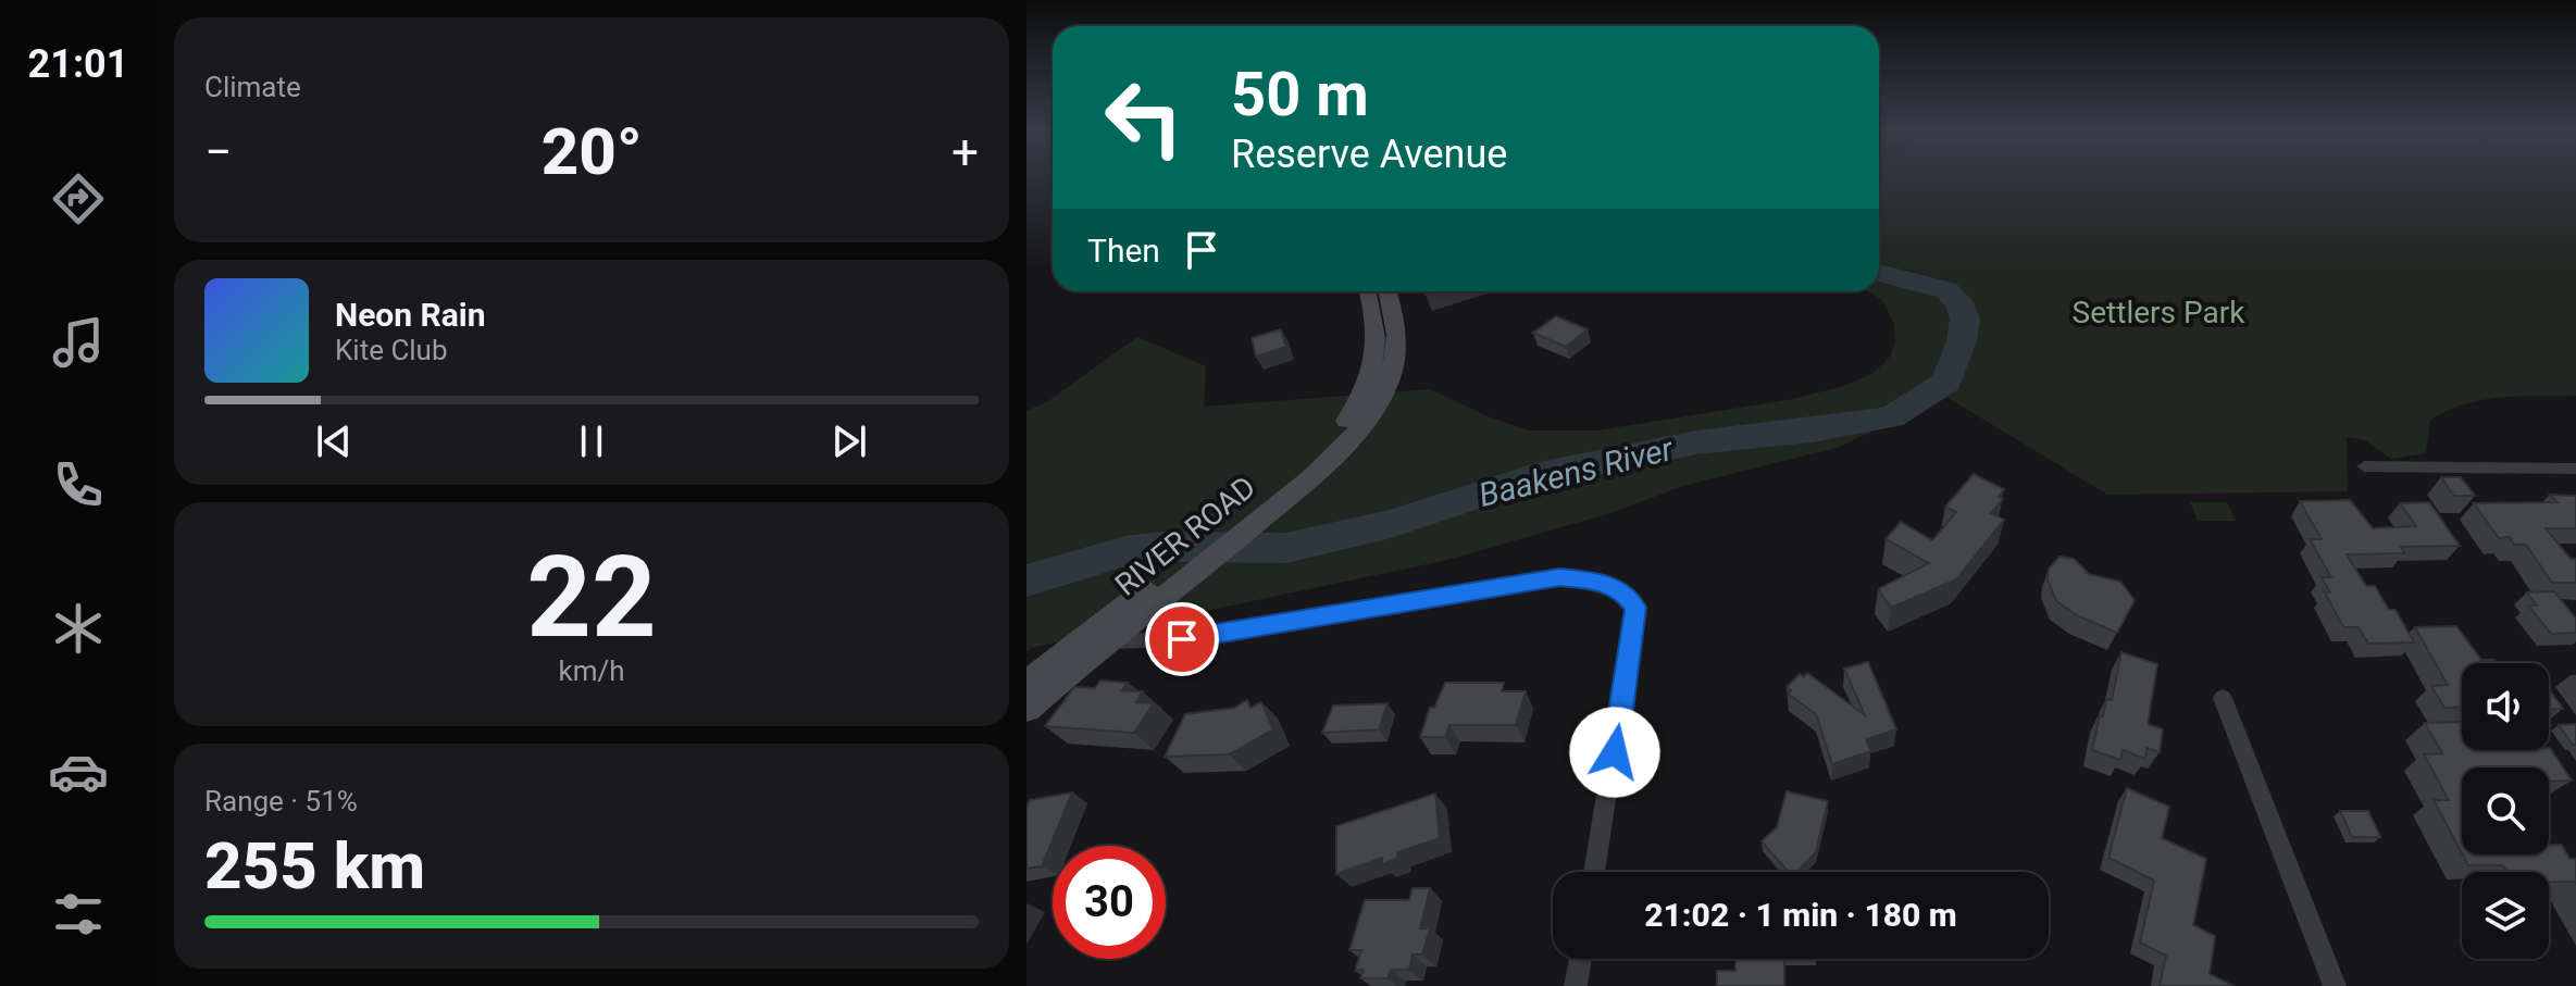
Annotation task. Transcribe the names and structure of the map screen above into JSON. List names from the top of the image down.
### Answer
{
  "streets": {
    "main road": ["RIVER ROAD"]
  },
  "water": ["Baakens River"],
  "parks": ["Settlers Park"],
  "page": {
    "tabs": "21:01",
    "tile": [
      "Climate",
      ["22", "km/h"],
      ["Range · 51%", "255 km"]
    ],
    "turn": ["50 m", "Reserve Avenue"],
    "heat": ["−", "20°", "+"],
    "then": "Then",
    "song": ["Neon Rain", "Kite Club"],
    "limit": "30",
    "trip": "21:02 · 1 min · 180 m"
  }
}
